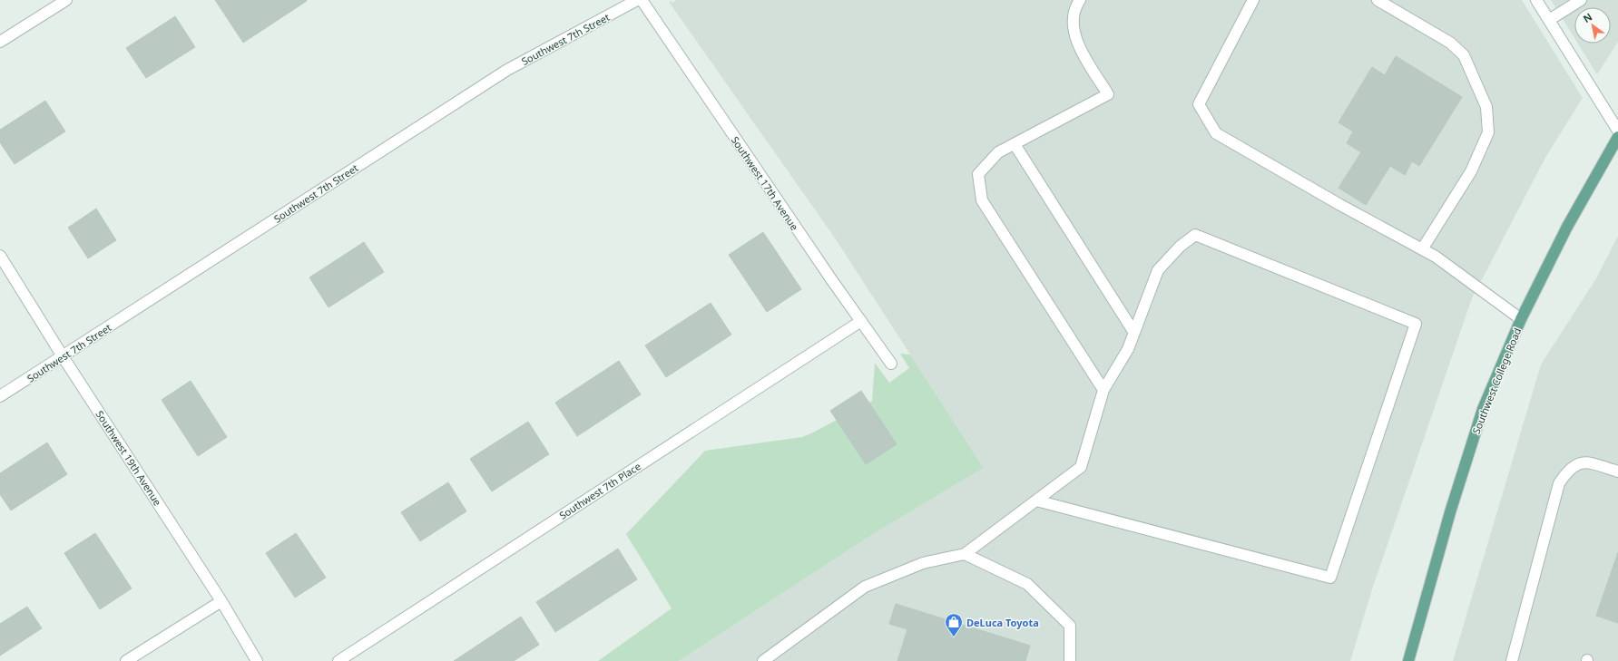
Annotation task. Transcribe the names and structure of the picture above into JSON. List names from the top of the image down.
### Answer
{
  "streets": {
    "main road": ["Southwest College Road"],
    "street": [
      "Southwest 7th Street",
      "Southwest 17th Avenue",
      "Southwest 19th Avenue",
      "Southwest 7th Place"
    ]
  },
  "crossings": [
    ["Southwest 7th Street", "Southwest 19th Avenue"],
    ["Southwest 17th Avenue", "Southwest 7th Place"]
  ],
  "places": {
    "shop": ["DeLuca Toyota"]
  },
  "north": "top left"
}
